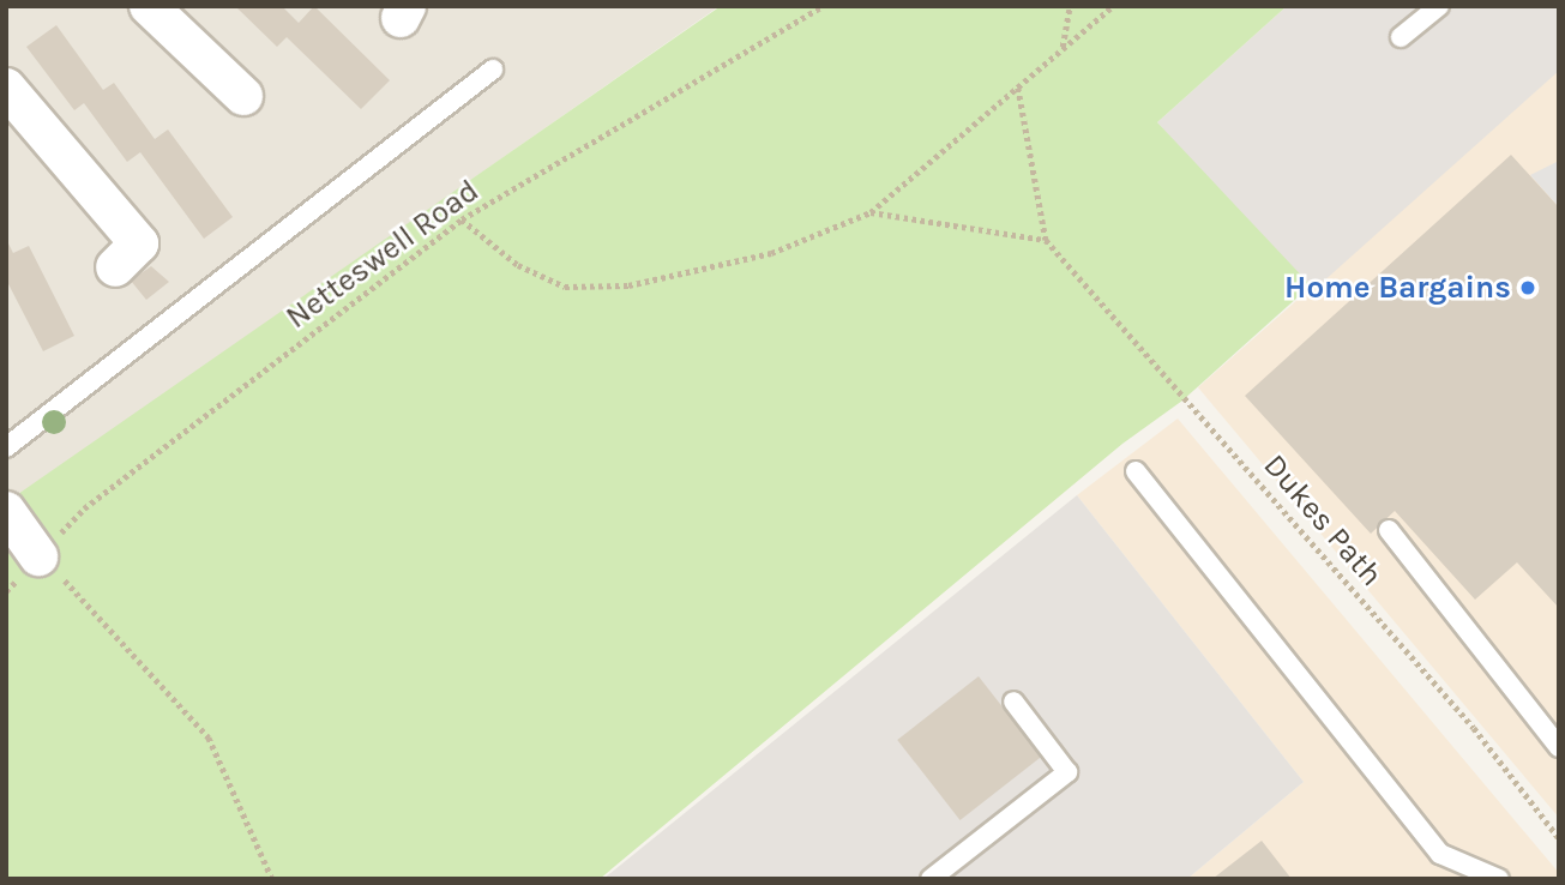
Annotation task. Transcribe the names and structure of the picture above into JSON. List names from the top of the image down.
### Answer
{
  "streets": {
    "path": ["Netteswell Road", "Dukes Path"]
  },
  "places": ["Home Bargains"]
}
